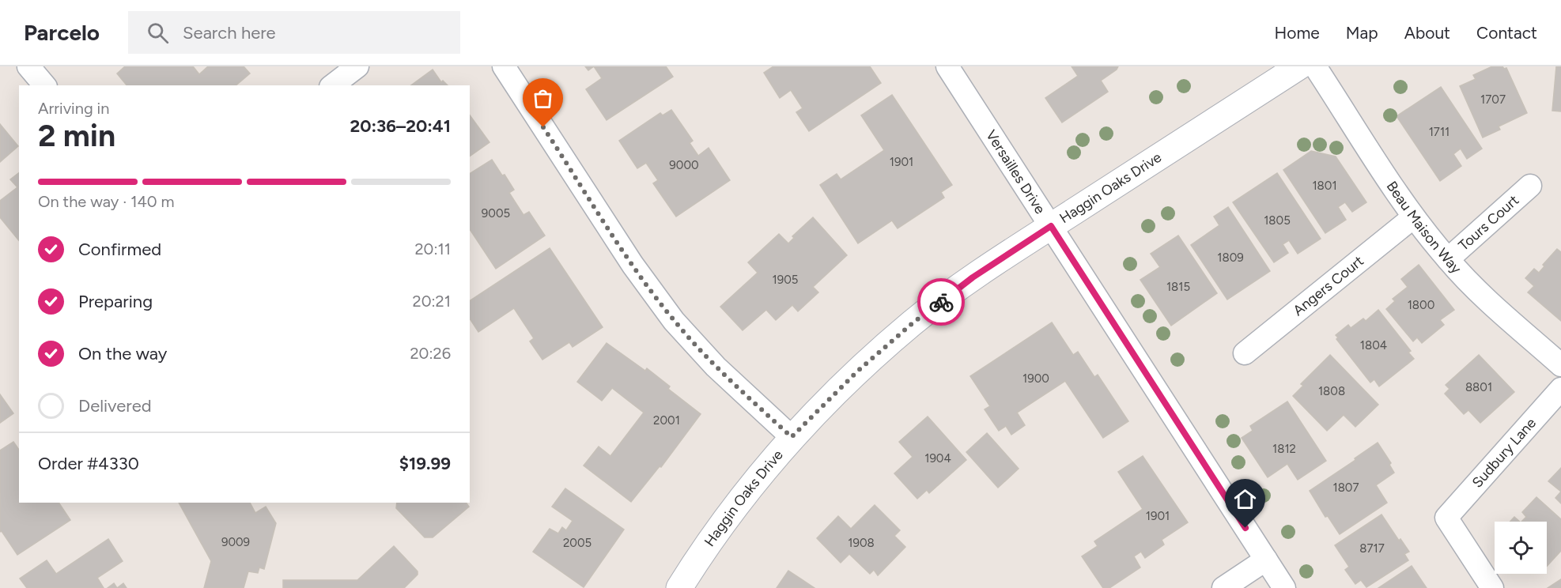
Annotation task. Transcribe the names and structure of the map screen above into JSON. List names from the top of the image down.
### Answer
{
  "streets": {
    "street": [
      "Versailles Drive",
      "Haggin Oaks Drive",
      "Tours Court",
      "Beau Maison Way",
      "Angers Court",
      "Sudbury Lane"
    ]
  },
  "crossings": [
    ["Versailles Drive", "Haggin Oaks Drive"],
    ["Tours Court", "Beau Maison Way"],
    ["Beau Maison Way", "Angers Court"]
  ],
  "house_numbers": [
    "1707",
    "1711",
    "1901",
    "9000",
    "1801",
    "9005",
    "1805",
    "1809",
    "1905",
    "1815",
    "1800",
    "1804",
    "1900",
    "8801",
    "1808",
    "2001",
    "1812",
    "1904",
    "1807",
    "1901",
    "9009",
    "2005",
    "1908",
    "8717"
  ],
  "page": {
    "header": "Parcelo",
    "search": "Search here",
    "nav": [
      "Home",
      "Map",
      "About",
      "Contact"
    ],
    "heading": ["2 min", "Arriving in", "20:36–20:41"],
    "panel": ["Order #4330", "$19.99"],
    "bar": "On the way · 140 m",
    "list": [
      ["Confirmed", "20:11"],
      ["Preparing", "20:21"],
      ["On the way", "20:26"],
      "Delivered"
    ]
  }
}
